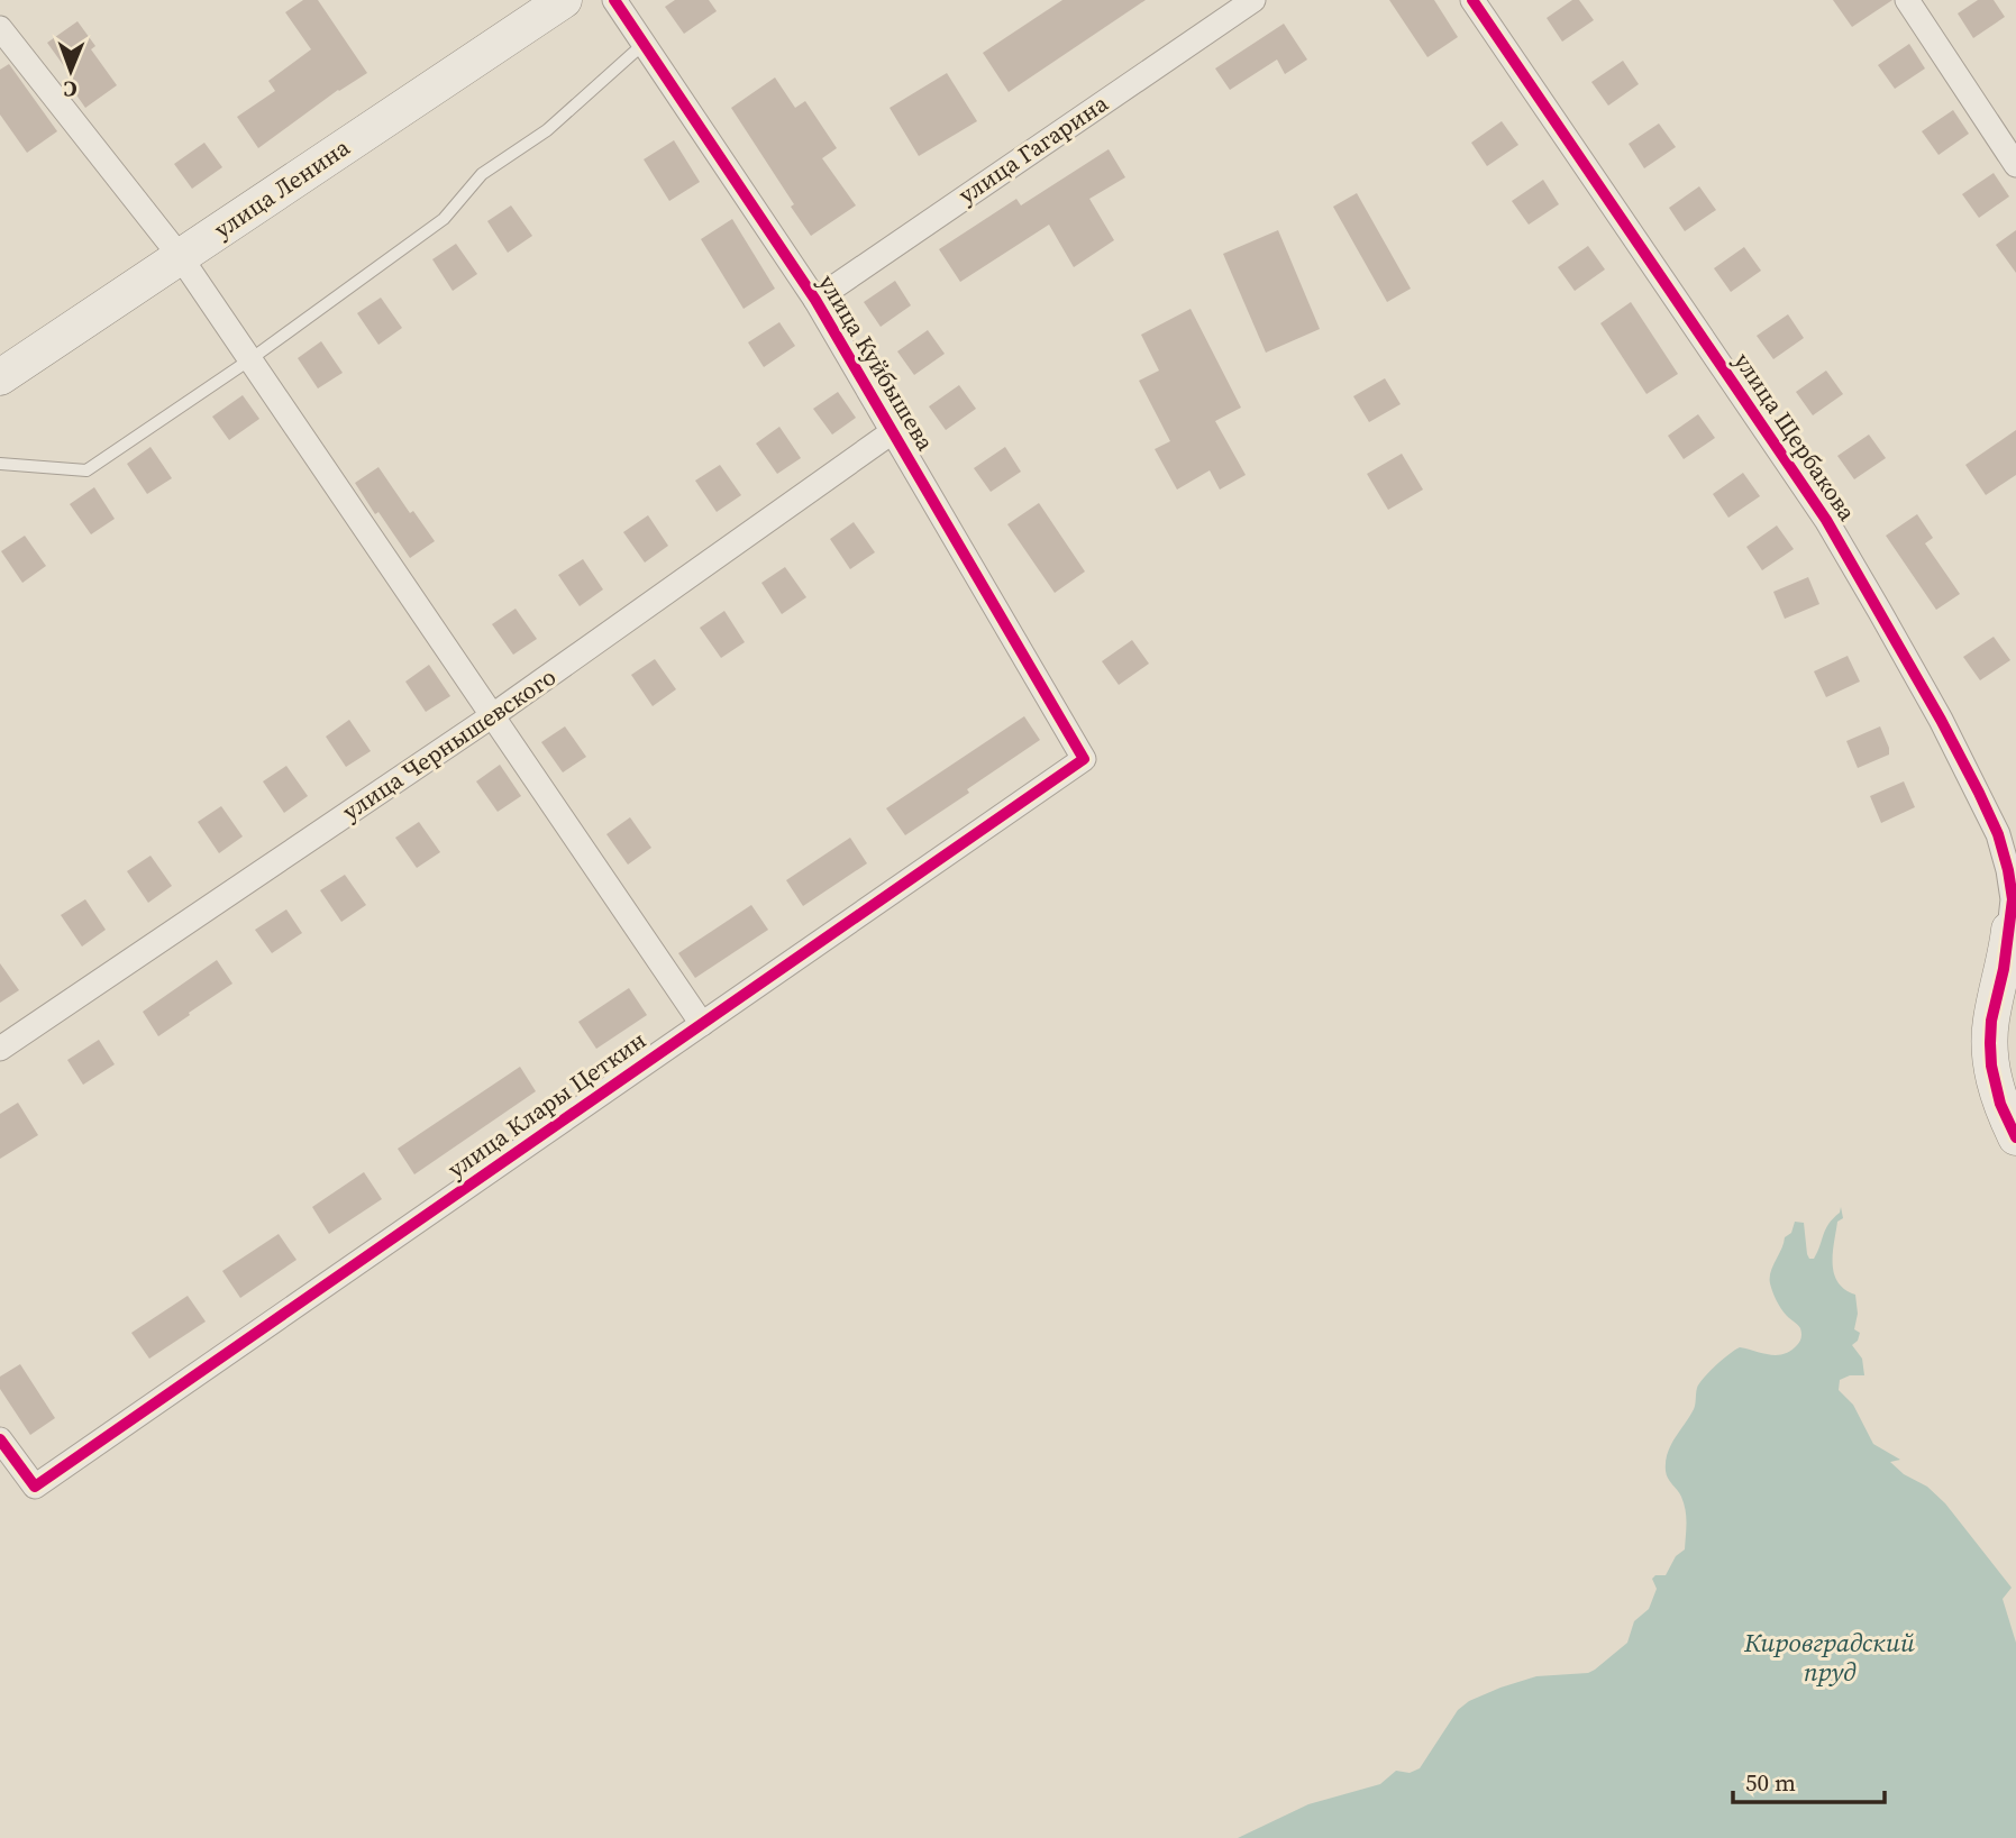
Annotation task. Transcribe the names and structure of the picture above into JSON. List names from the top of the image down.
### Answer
{
  "streets": {
    "main road": ["улица Ленина"],
    "street": [
      "улица Гагарина",
      "улица Куйбышева",
      "улица Щербакова",
      "улица Чернышевского",
      "улица Клары Цеткин"
    ]
  },
  "crossings": [
    ["улица Гагарина", "улица Куйбышева"],
    ["улица Куйбышева", "улица Чернышевского"],
    ["улица Куйбышева", "улица Клары Цеткин"]
  ],
  "water": ["Кировградский пруд"],
  "scale_bar": "50 m",
  "north": "bottom"
}
